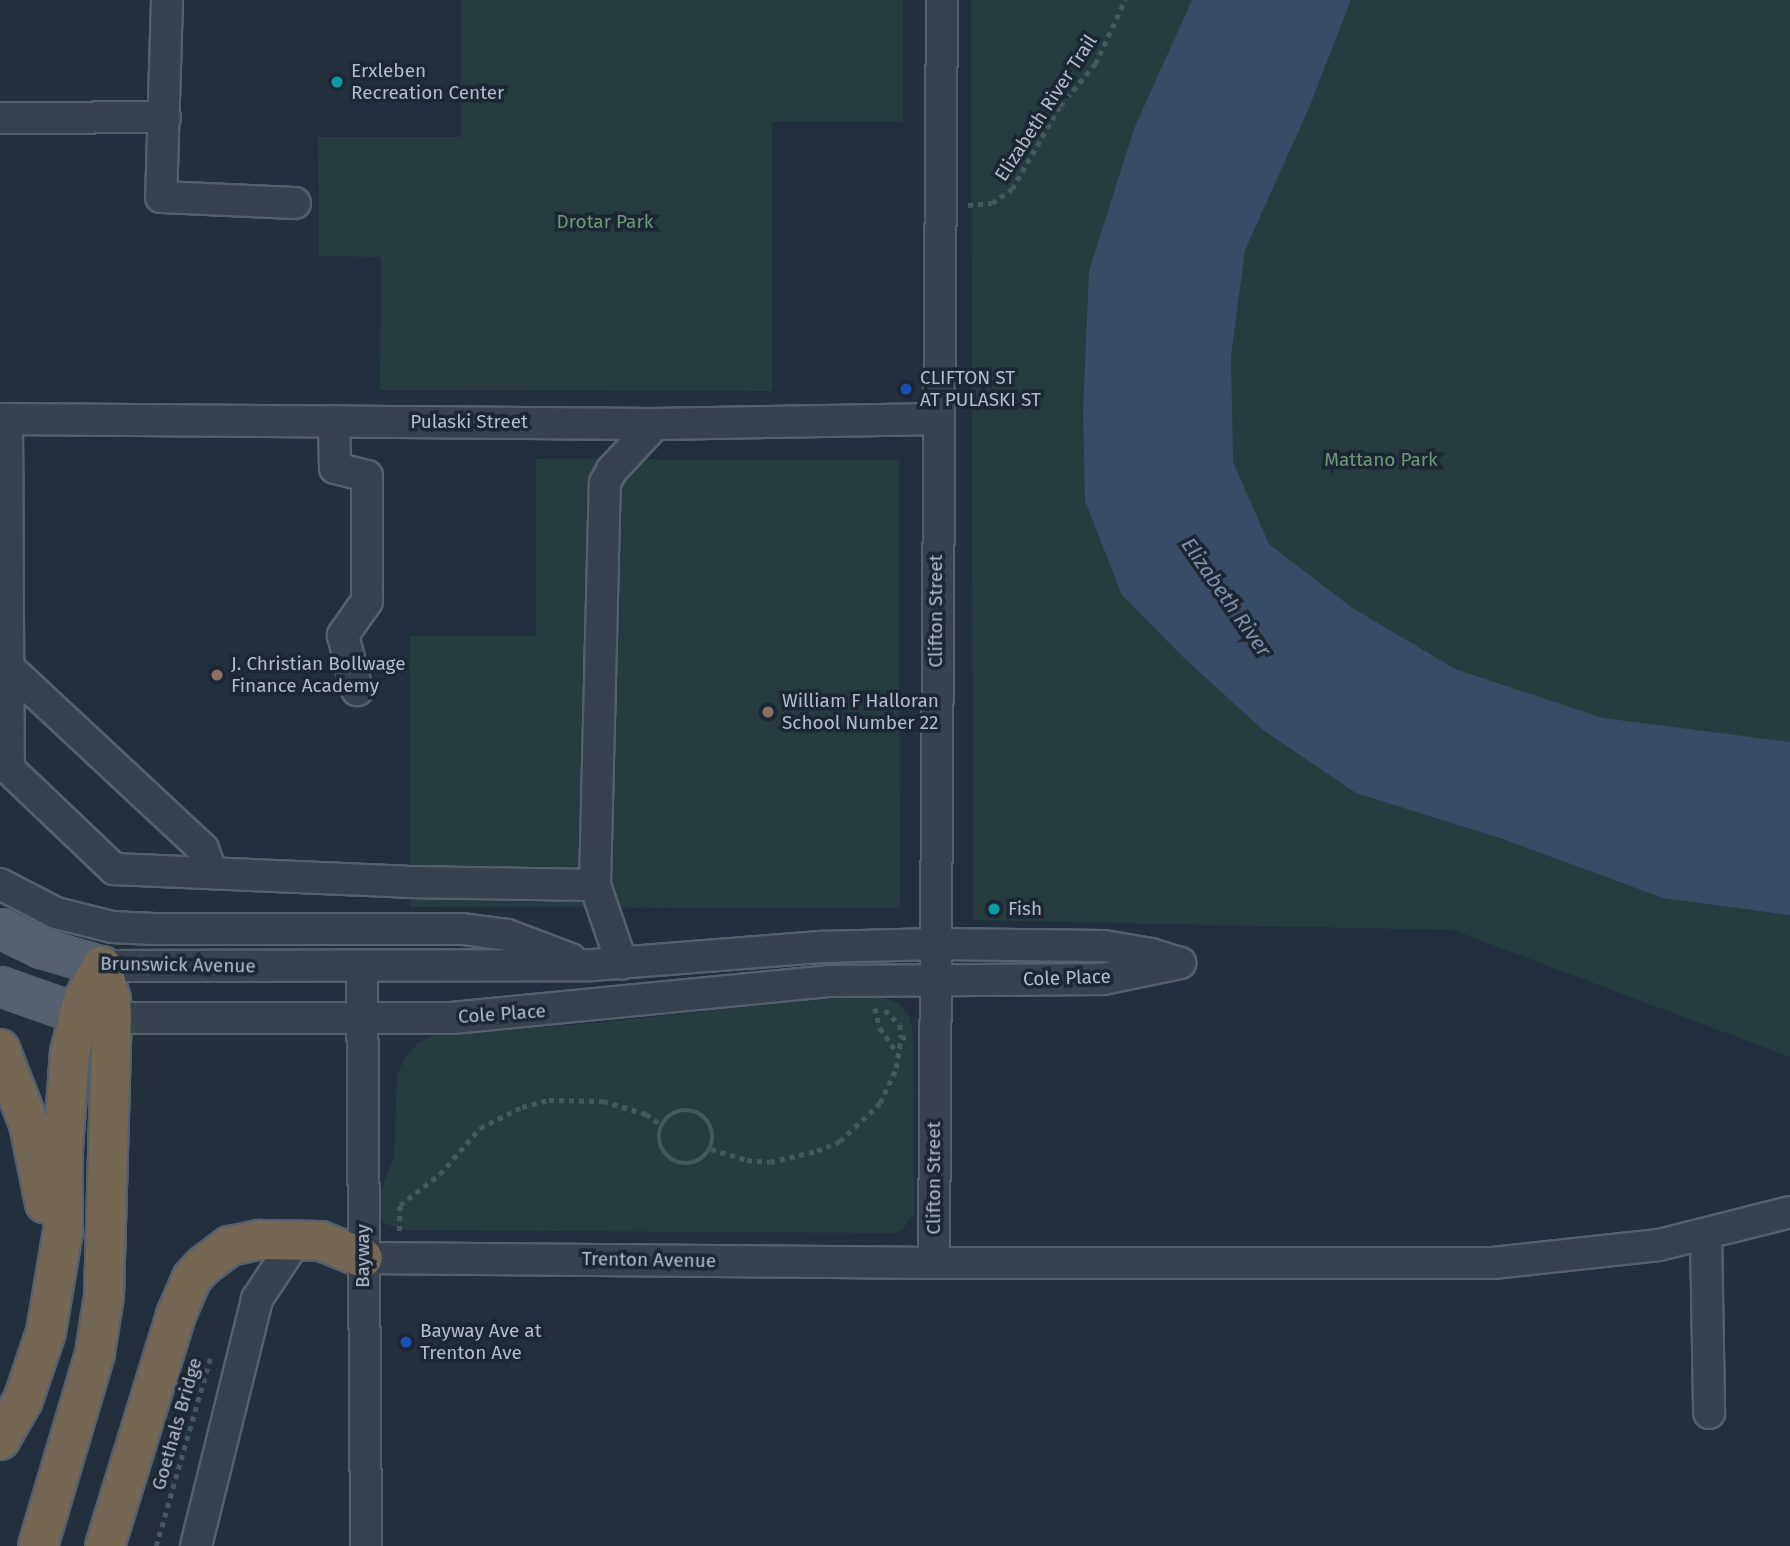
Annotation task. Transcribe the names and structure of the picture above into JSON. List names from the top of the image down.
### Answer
{
  "streets": {
    "main road": ["Brunswick Avenue"],
    "street": [
      "Pulaski Street",
      "Clifton Street",
      "Cole Place",
      "Bayway",
      "Trenton Avenue"
    ],
    "path": ["Elizabeth River Trail", "Goethals Bridge"]
  },
  "crossings": [
    ["Pulaski Street", "Clifton Street"],
    ["Clifton Street", "Cole Place"],
    ["Clifton Street", "Trenton Avenue"],
    ["Brunswick Avenue", "Cole Place"],
    ["Brunswick Avenue", "Bayway"],
    ["Cole Place", "Bayway"],
    ["Bayway", "Trenton Avenue"]
  ],
  "water": ["Elizabeth River"],
  "parks": ["Drotar Park", "Mattano Park"],
  "places": [
    "Erxleben Recreation Center",
    "CLIFTON ST AT PULASKI ST",
    "J. Christian Bollwage Finance Academy",
    "William F Halloran School Number 22",
    "Fish",
    "Bayway Ave at Trenton Ave"
  ]
}
